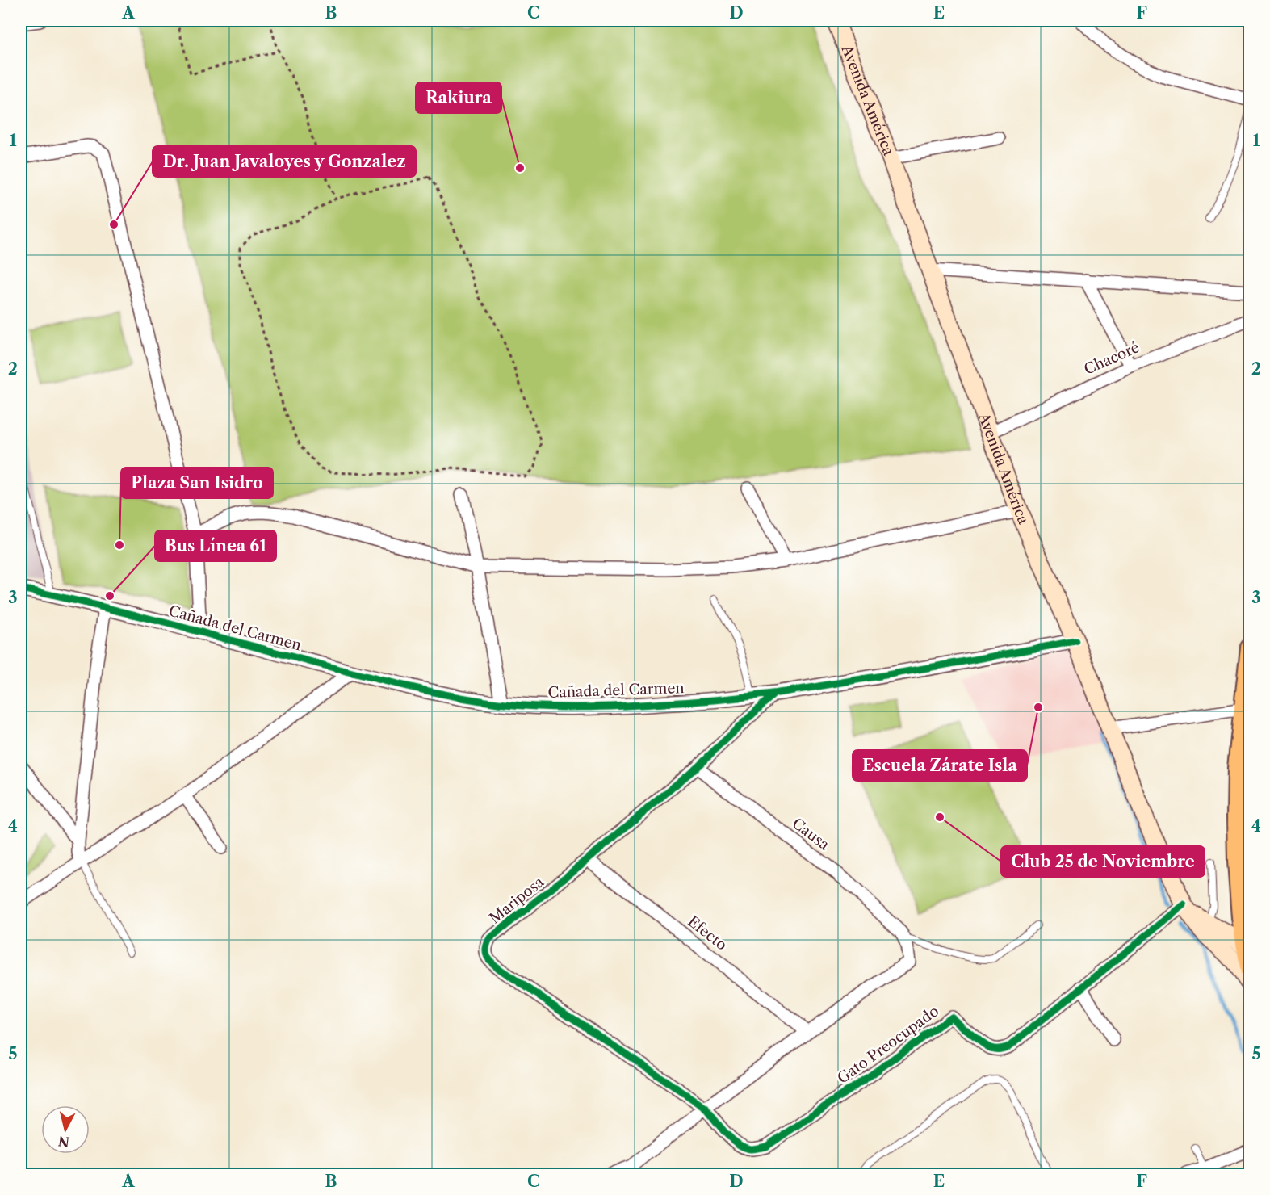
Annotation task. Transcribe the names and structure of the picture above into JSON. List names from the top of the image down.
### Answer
{
  "streets": {
    "main road": ["Avenida América"],
    "street": [
      "Chacoré",
      "Cañada del Carmen",
      "Causa",
      "Mariposa",
      "Efecto",
      "Gato Preocupado"
    ]
  },
  "crossings": [
    ["Avenida América", "Chacoré"],
    ["Avenida América", "Cañada del Carmen"],
    ["Avenida América", "Gato Preocupado"],
    ["Cañada del Carmen", "Mariposa"],
    ["Causa", "Mariposa"],
    ["Mariposa", "Efecto"],
    ["Mariposa", "Gato Preocupado"]
  ],
  "places": [
    "Rakiura",
    "Dr. Juan Javaloyes y Gonzalez",
    "Plaza San Isidro",
    "Bus Línea 61",
    "Escuela Zárate Isla",
    "Club 25 de Noviembre"
  ],
  "north": "bottom",
  "grid": {
    "columns": [
      "A",
      "B",
      "C",
      "D",
      "E",
      "F"
    ],
    "rows": [
      "1",
      "2",
      "3",
      "4",
      "5"
    ]
  }
}
